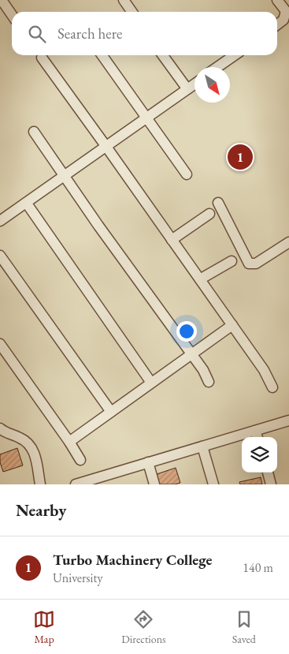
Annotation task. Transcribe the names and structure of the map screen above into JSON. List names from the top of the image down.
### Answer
{
  "north": "bottom right",
  "page": {
    "search": "Search here",
    "pins": "1",
    "heading": "Nearby",
    "list": [
      {
        "mark": "1",
        "name": "Turbo Machinery College",
        "note": "University",
        "value": "140 m"
      }
    ],
    "nav": ["Map", "Directions", "Saved"]
  }
}
